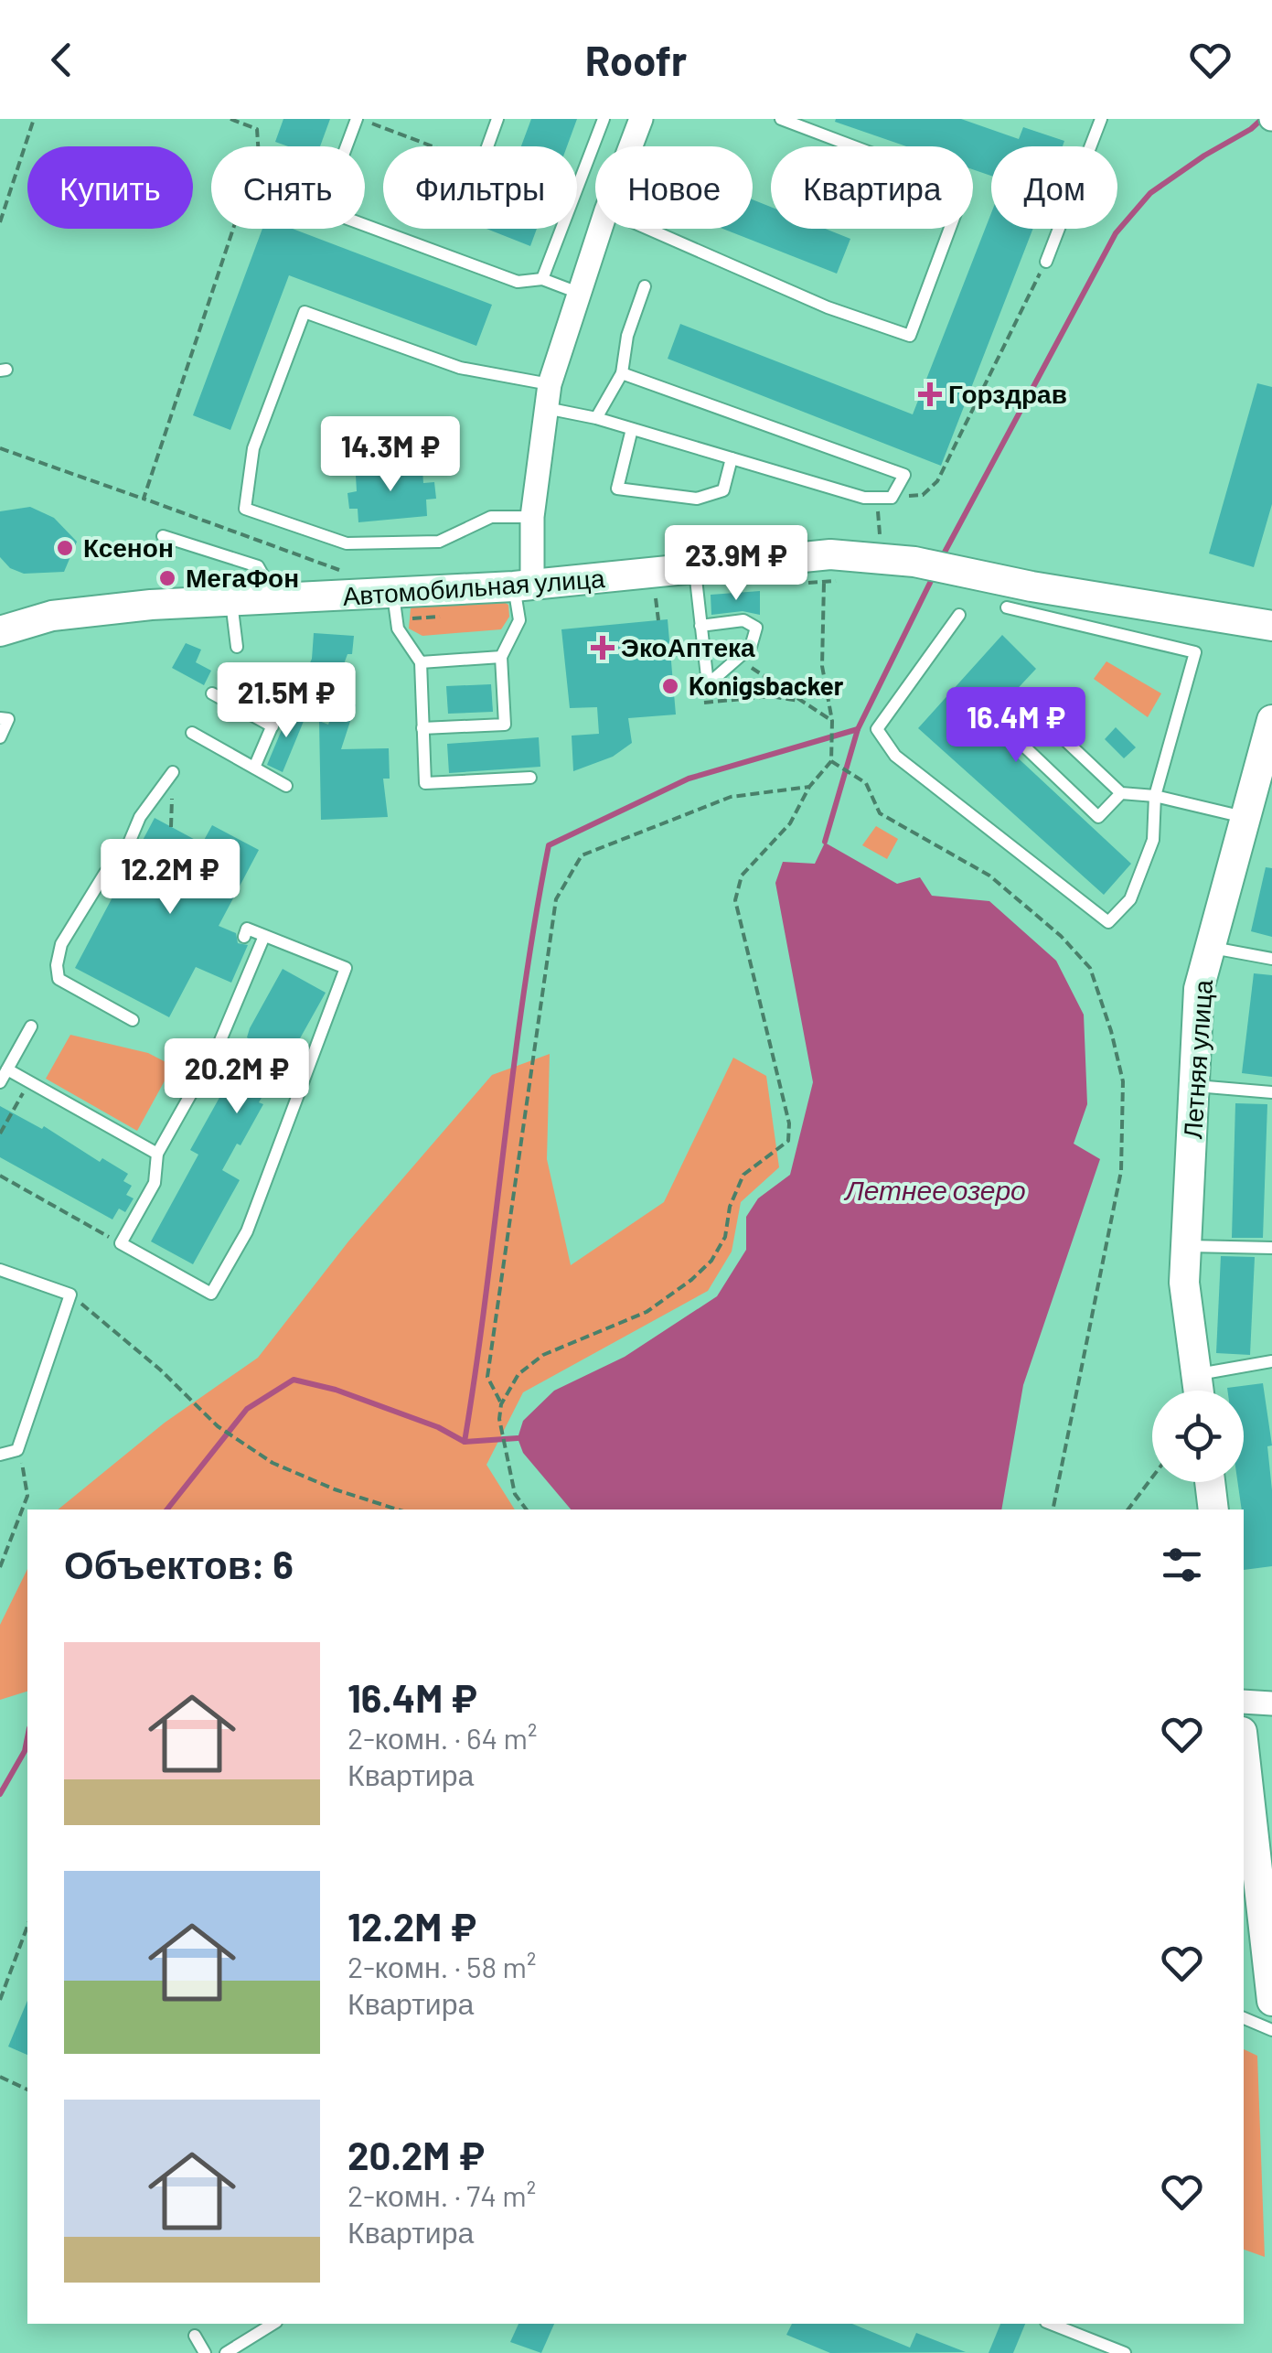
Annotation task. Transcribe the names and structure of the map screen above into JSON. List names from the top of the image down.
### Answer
{
  "streets": {
    "street": ["Автомобильная улица", "Летняя улица"]
  },
  "water": ["Летнее озеро"],
  "places": {
    "health": ["Горздрав", "ЭкоАптека"],
    "other": ["Ксенон", "МегаФон", "Konigsbacker"]
  },
  "page": {
    "header": "Roofr",
    "chip": [
      "Купить",
      "Снять",
      "Фильтры",
      "Новое",
      "Квартира",
      "Дом"
    ],
    "price": [
      "14.3M ₽",
      "23.9M ₽",
      "21.5M ₽",
      "16.4M ₽",
      "12.2M ₽",
      "20.2M ₽"
    ],
    "heading": "Объектов: 6",
    "list": [
      {
        "name": "16.4M ₽",
        "note": "2-комн. · 64 m² · Квартира"
      },
      {
        "name": "12.2M ₽",
        "note": "2-комн. · 58 m² · Квартира"
      },
      {
        "name": "20.2M ₽",
        "note": "2-комн. · 74 m² · Квартира"
      }
    ]
  }
}
